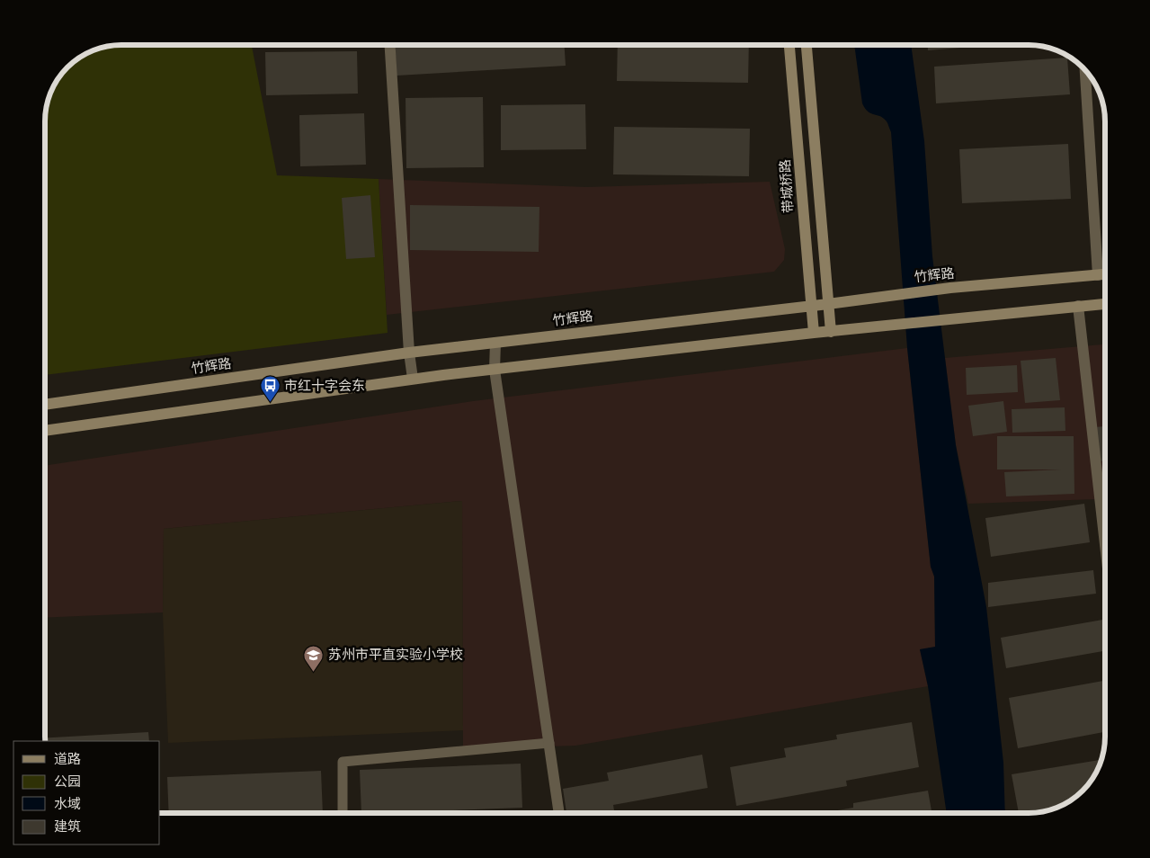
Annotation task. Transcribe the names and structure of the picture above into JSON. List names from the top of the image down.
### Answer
{
  "streets": {
    "main road": ["带城桥路", "竹辉路"]
  },
  "crossings": [
    ["带城桥路", "竹辉路"]
  ],
  "places": {
    "bus stop": ["市红十字会东"],
    "school or university": ["苏州市平直实验小学校"]
  },
  "legend": [
    "道路",
    "公园",
    "水域",
    "建筑"
  ]
}
